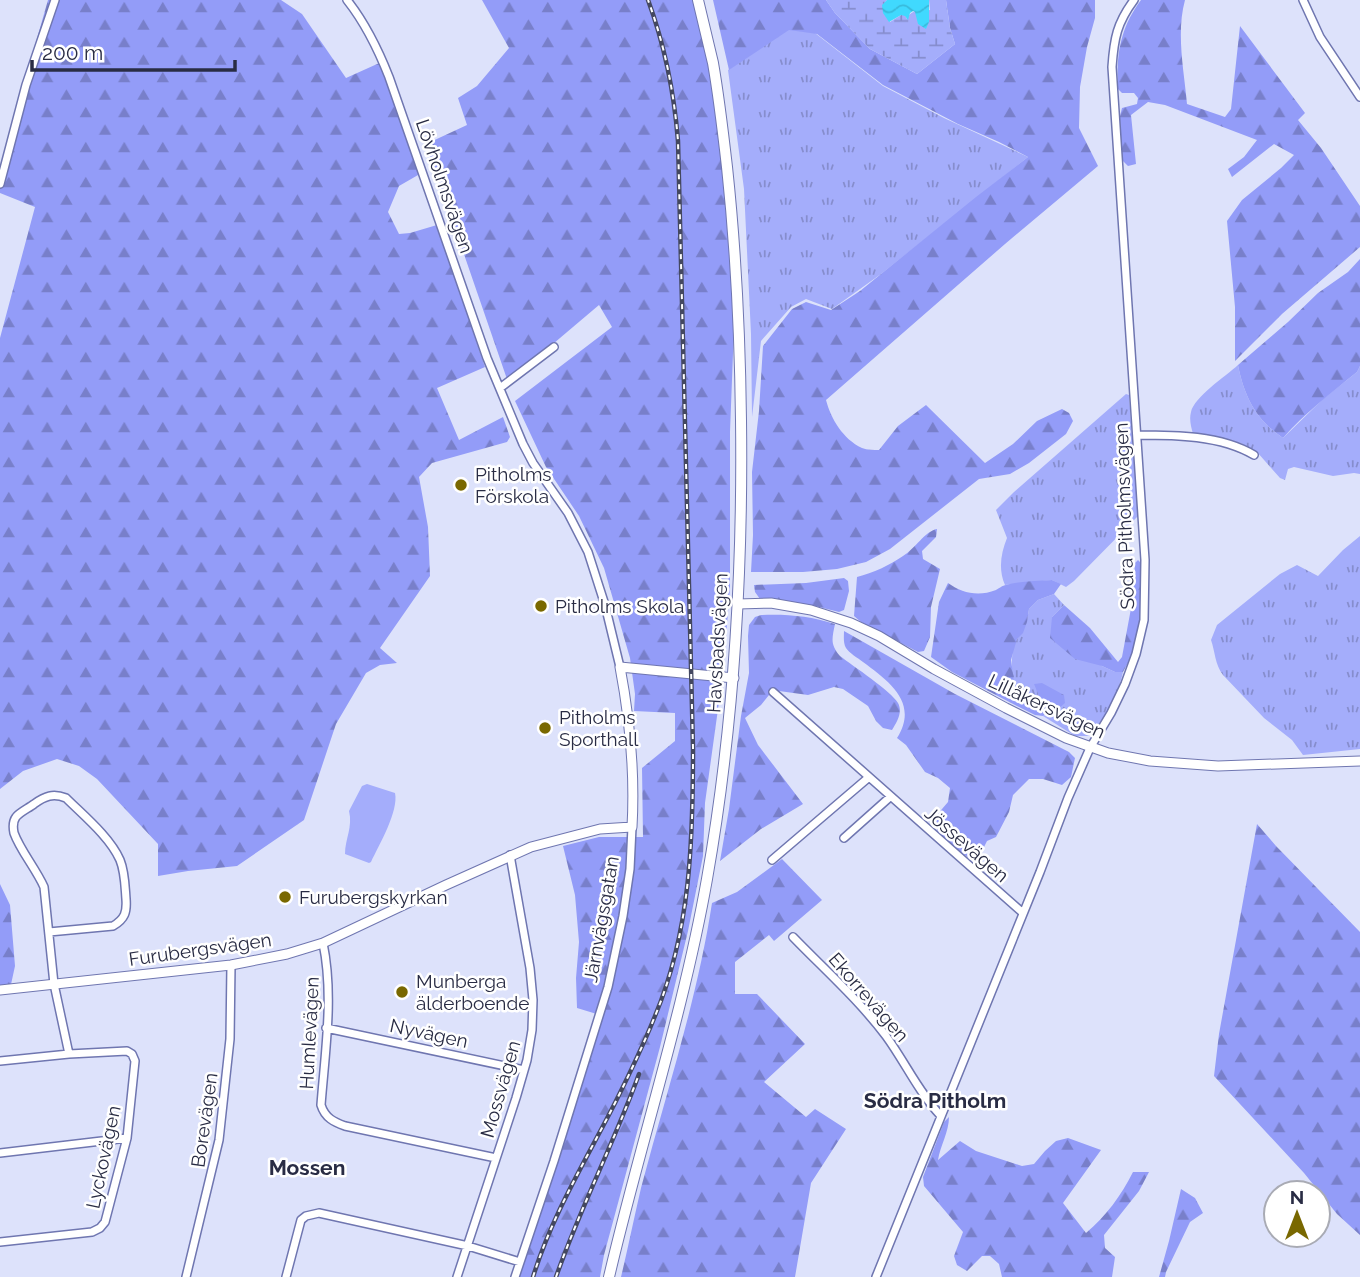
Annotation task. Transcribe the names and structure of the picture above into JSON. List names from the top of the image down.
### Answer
{
  "streets": {
    "main road": ["Havsbadsvägen"],
    "street": [
      "Lövholmsvägen",
      "Södra Pitholmsvägen",
      "Lillåkersvägen",
      "Jössevägen",
      "Järnvägsgatan",
      "Furubergsvägen",
      "Ekorrevägen",
      "Humlevägen",
      "Nyvägen",
      "Mossvägen",
      "Borevägen",
      "Lyckovägen"
    ]
  },
  "crossings": [
    ["Lövholmsvägen", "Järnvägsgatan"],
    ["Södra Pitholmsvägen", "Lillåkersvägen"],
    ["Södra Pitholmsvägen", "Jössevägen"],
    ["Södra Pitholmsvägen", "Ekorrevägen"],
    ["Havsbadsvägen", "Lillåkersvägen"],
    ["Järnvägsgatan", "Furubergsvägen"],
    ["Furubergsvägen", "Humlevägen"],
    ["Furubergsvägen", "Mossvägen"],
    ["Furubergsvägen", "Borevägen"],
    ["Humlevägen", "Nyvägen"],
    ["Humlevägen", "Mossvägen"],
    ["Nyvägen", "Mossvägen"]
  ],
  "districts": ["Södra Pitholm", "Mossen"],
  "places": [
    "Pitholms Förskola",
    "Pitholms Skola",
    "Pitholms Sporthall",
    "Furubergskyrkan",
    "Munberga älderboende"
  ],
  "scale_bar": "200 m",
  "north": "top"
}
